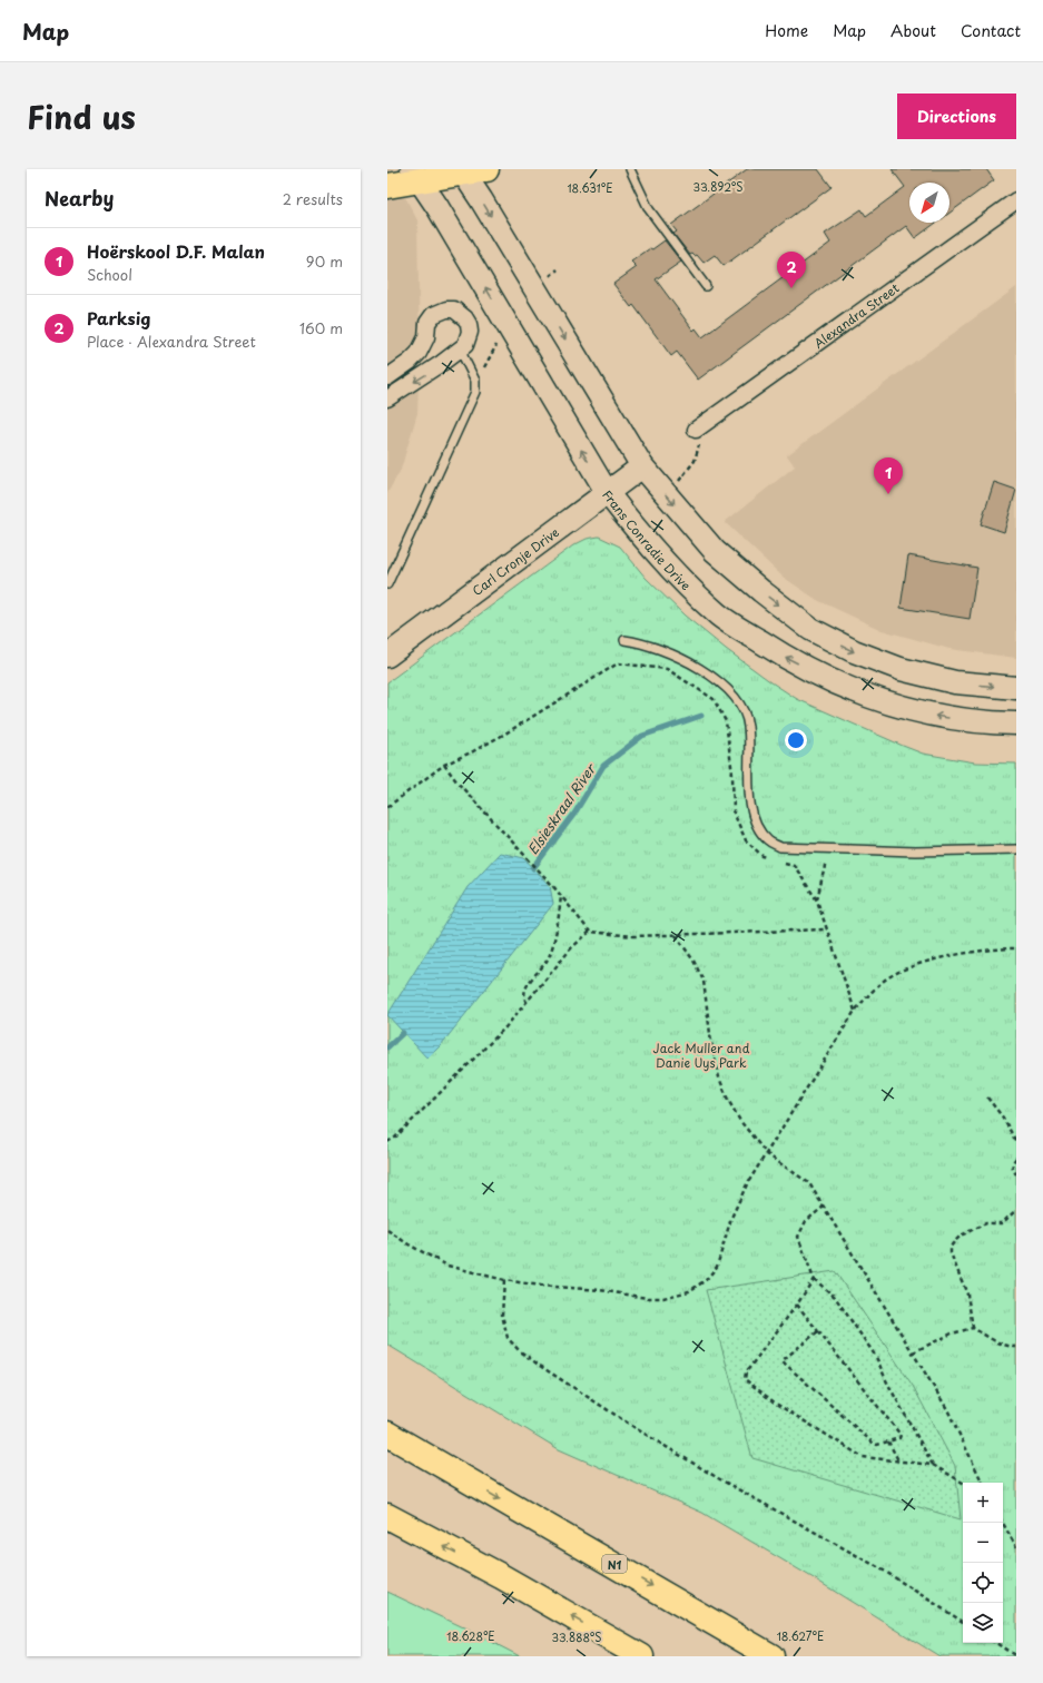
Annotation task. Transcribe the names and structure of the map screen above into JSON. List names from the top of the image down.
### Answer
{
  "streets": {
    "main road": ["Frans Conradie Drive", "Carl Cronje Drive", "N1"],
    "street": ["Alexandra Street"]
  },
  "crossings": [
    ["Frans Conradie Drive", "Carl Cronje Drive"]
  ],
  "water": ["Elsieskraal River"],
  "parks": ["Jack Muller and Danie Uys Park"],
  "north": "bottom left",
  "page": {
    "header": "Map",
    "nav": [
      "Home",
      "Map",
      "About",
      "Contact"
    ],
    "title": "Find us",
    "buttons": "Directions",
    "heading": ["Nearby", "2 results"],
    "list": [
      {
        "mark": "1",
        "name": "Hoërskool D.F. Malan",
        "note": "School",
        "value": "90 m"
      },
      {
        "mark": "2",
        "name": "Parksig",
        "note": "Place · Alexandra Street",
        "value": "160 m"
      }
    ],
    "pins": ["2", "1"],
    "map_buttons": ["+", "−"]
  },
  "coordinates": [
    "33.892°S",
    "18.631°E",
    "18.628°E",
    "18.627°E",
    "33.888°S"
  ]
}
